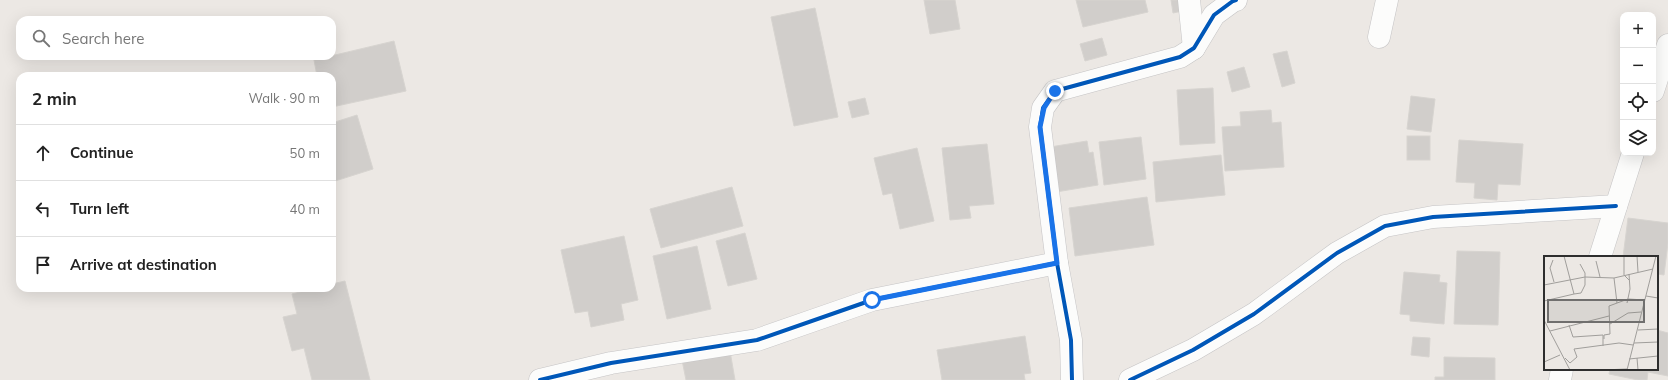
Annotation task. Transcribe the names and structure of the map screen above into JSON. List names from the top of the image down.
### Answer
{
  "page": {
    "map_buttons": ["+", "−"],
    "search": "Search here",
    "heading": ["2 min", "Walk · 90 m"],
    "list": [
      ["Continue", "50 m"],
      ["Turn left", "40 m"],
      "Arrive at destination"
    ]
  }
}
